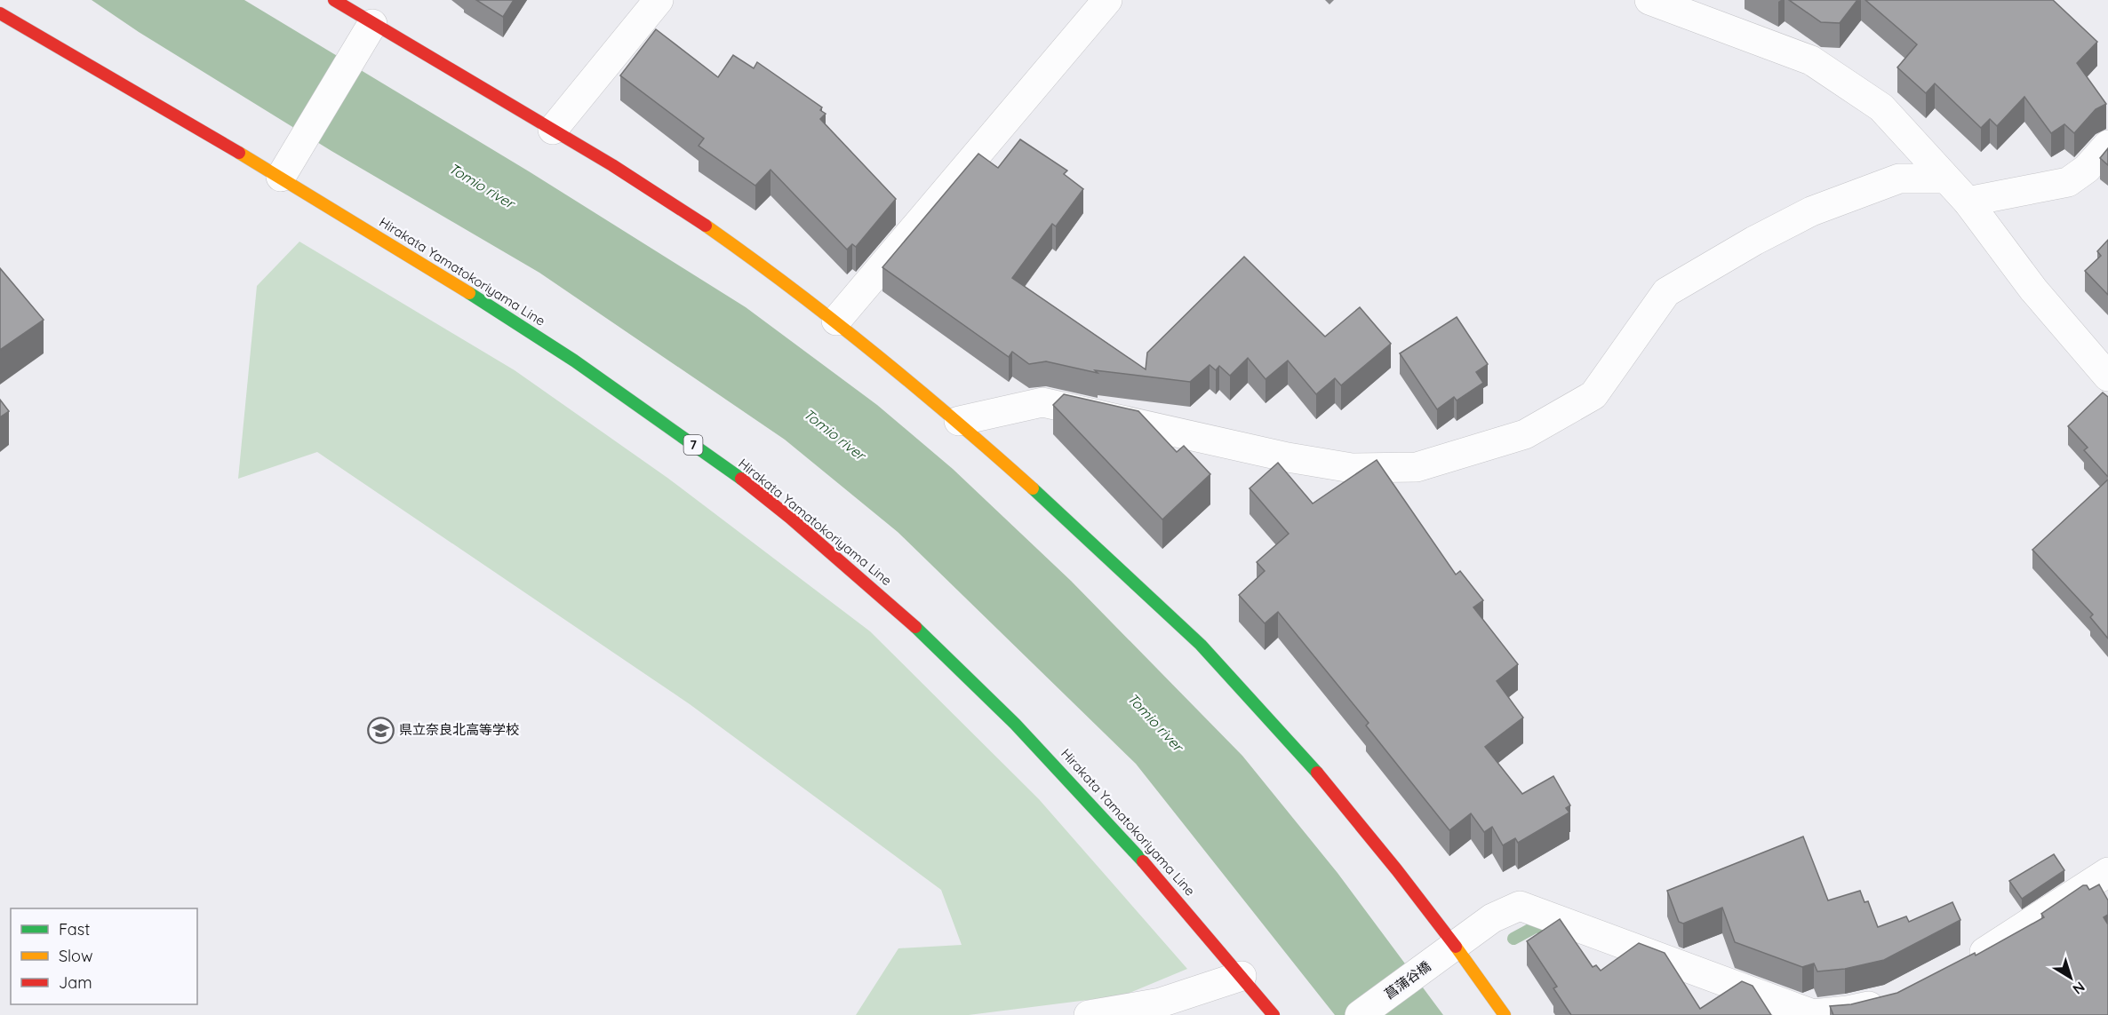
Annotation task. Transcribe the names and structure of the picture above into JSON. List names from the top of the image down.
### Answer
{
  "streets": {
    "main road": ["Hirakata Yamatokoriyama Line", "7"],
    "street": ["菖蒲谷橋"]
  },
  "water": ["Tomio river"],
  "places": {
    "school or university": ["県立奈良北高等学校"]
  },
  "legend": ["Fast", "Slow", "Jam"],
  "north": "bottom right"
}
